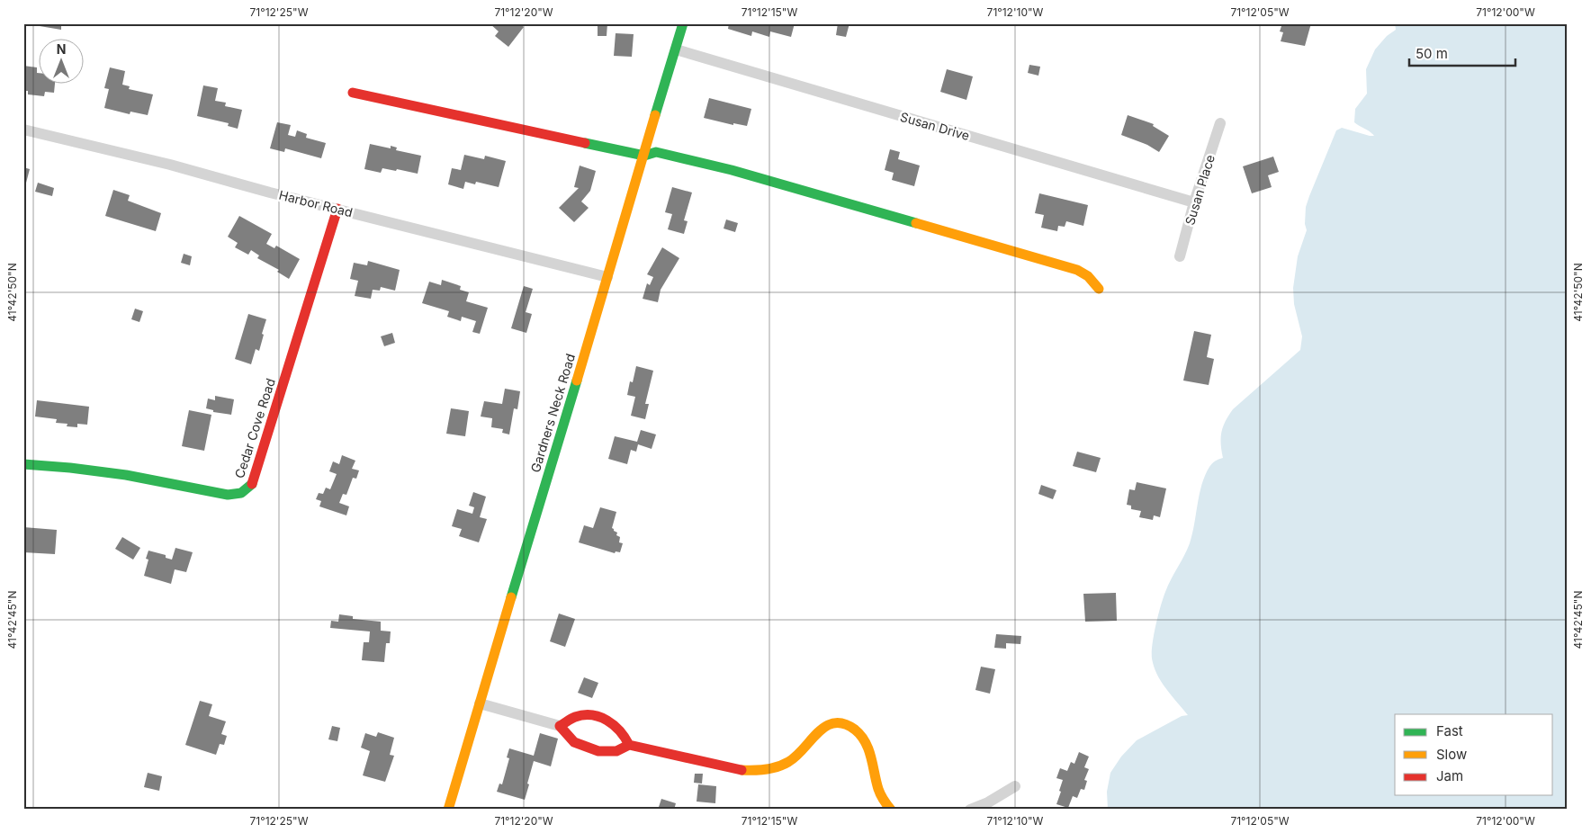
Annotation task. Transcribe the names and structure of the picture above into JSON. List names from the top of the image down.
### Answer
{
  "streets": {
    "street": [
      "Susan Drive",
      "Susan Place",
      "Harbor Road",
      "Gardners Neck Road",
      "Cedar Cove Road"
    ]
  },
  "crossings": [
    ["Susan Drive", "Susan Place"],
    ["Susan Drive", "Gardners Neck Road"],
    ["Harbor Road", "Gardners Neck Road"],
    ["Harbor Road", "Cedar Cove Road"]
  ],
  "legend": ["Fast", "Slow", "Jam"],
  "scale_bar": "50 m",
  "north": "top",
  "coordinates": [
    "71°12'25\"W",
    "71°12'20\"W",
    "71°12'15\"W",
    "71°12'10\"W",
    "71°12'05\"W",
    "71°12'00\"W",
    "41°42'50\"N",
    "41°42'45\"N"
  ]
}
